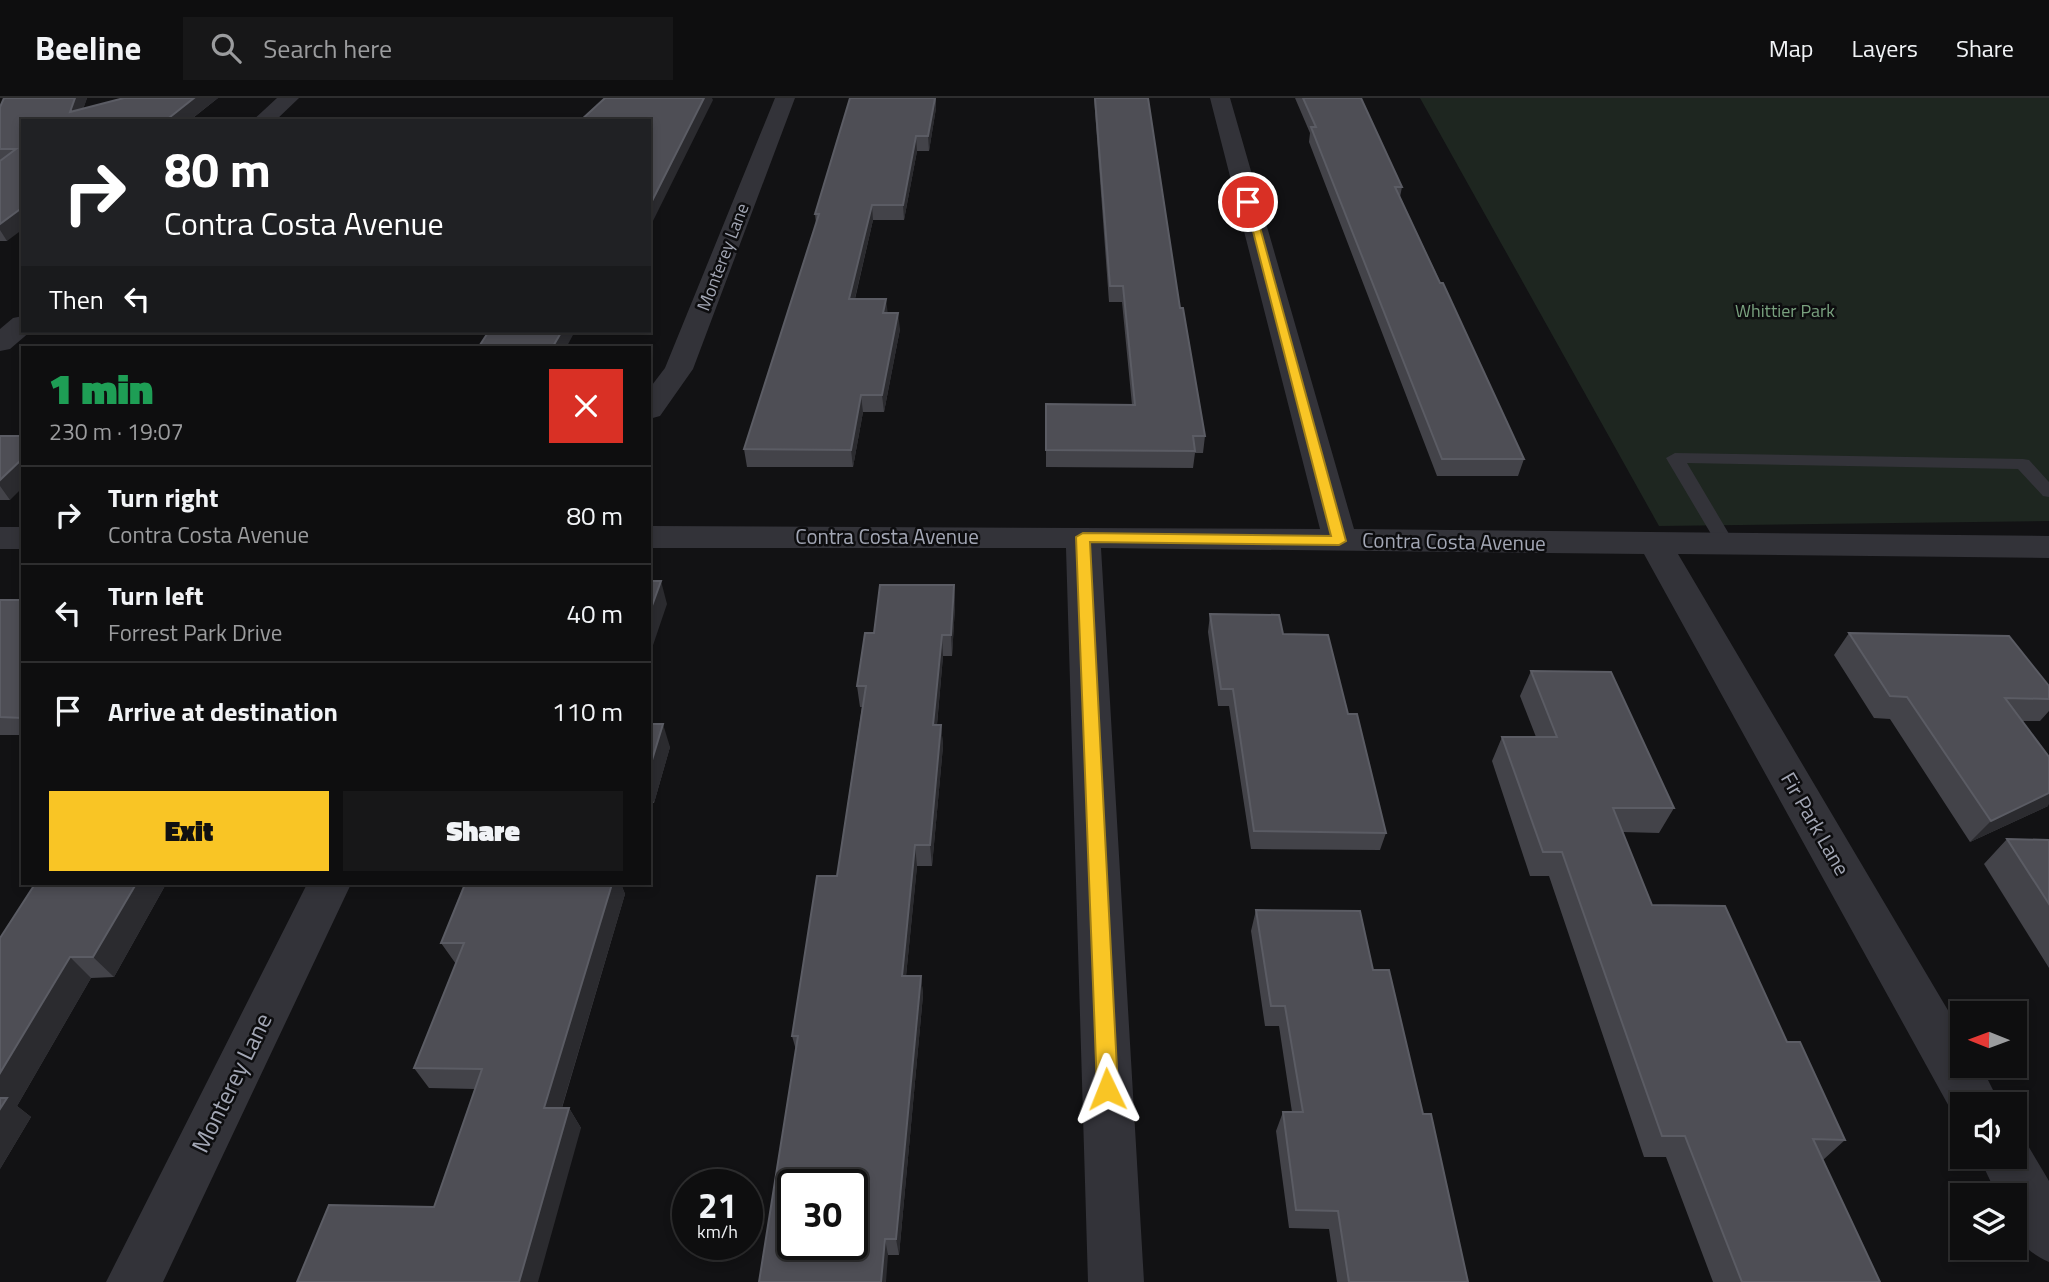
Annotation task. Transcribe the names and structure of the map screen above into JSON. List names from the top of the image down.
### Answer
{
  "streets": {
    "street": ["Monterey Lane", "Contra Costa Avenue", "Fir Park Lane"]
  },
  "crossings": [
    ["Contra Costa Avenue", "Fir Park Lane"]
  ],
  "parks": ["Whittier Park"],
  "north": "left",
  "page": {
    "header": "Beeline",
    "search": "Search here",
    "nav": ["Map", "Layers", "Share"],
    "turn": ["80 m", "Contra Costa Avenue"],
    "then": "Then",
    "heading": ["1 min", "230 m · 19:07"],
    "list": [
      {
        "name": "Turn right",
        "note": "Contra Costa Avenue",
        "value": "80 m"
      },
      {
        "name": "Turn left",
        "note": "Forrest Park Drive",
        "value": "40 m"
      },
      {
        "name": "Arrive at destination",
        "value": "110 m"
      }
    ],
    "buttons": ["Exit", "Share"],
    "speed": "21 km/h",
    "limit": "30"
  }
}
